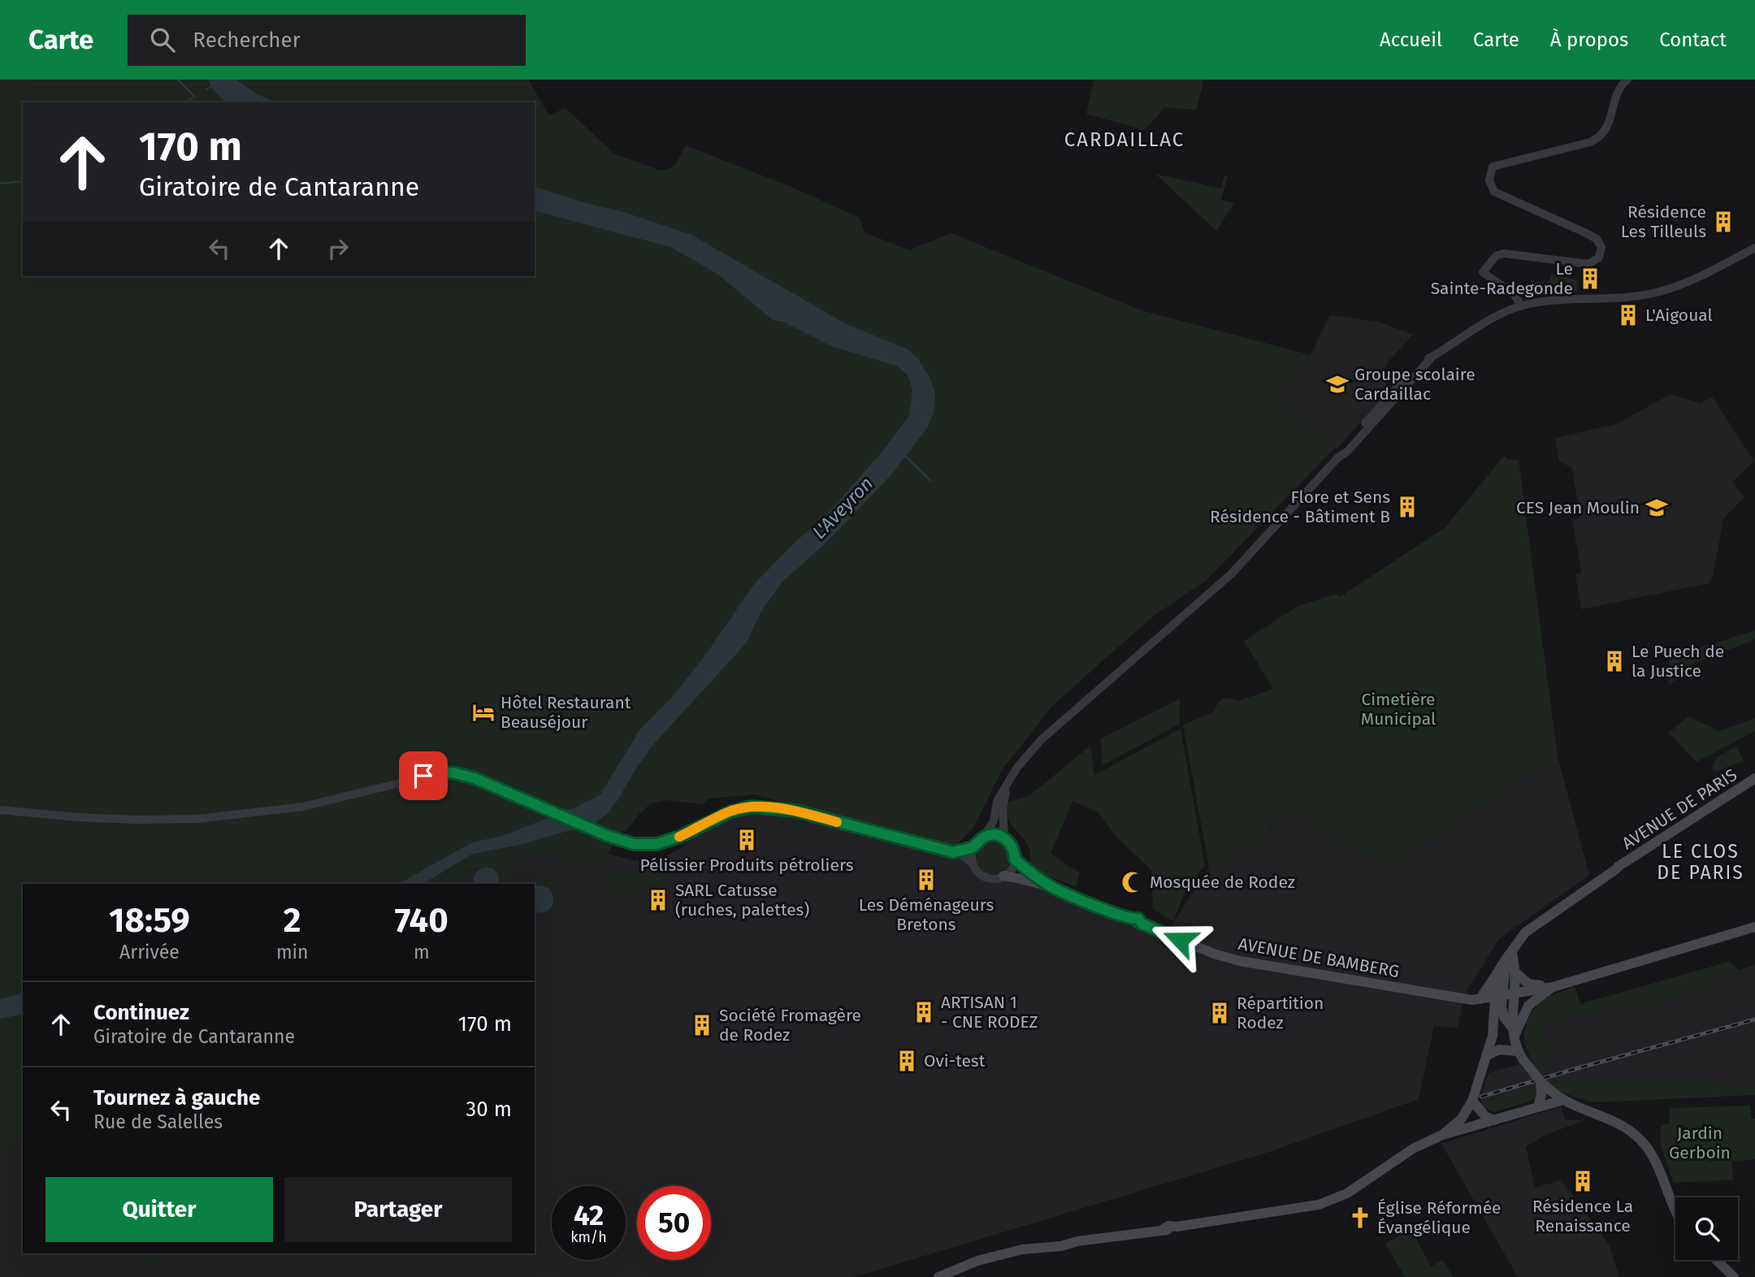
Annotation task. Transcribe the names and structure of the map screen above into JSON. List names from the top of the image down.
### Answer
{
  "streets": {
    "main road": ["AVENUE DE PARIS", "AVENUE DE BAMBERG"]
  },
  "crossings": [
    ["AVENUE DE PARIS", "AVENUE DE BAMBERG"]
  ],
  "districts": ["CARDAILLAC", "LE CLOS DE PARIS"],
  "water": ["L'Aveyron"],
  "parks": ["Cimetière Municipal", "Jardin Gerboin"],
  "places": {
    "building": [
      "Résidence Les Tilleuls",
      "Le Sainte-Radegonde",
      "L'Aigoual",
      "Flore et Sens Résidence - Bâtiment B",
      "Le Puech de la Justice",
      "Pélissier Produits pétroliers",
      "Les Déménageurs Bretons",
      "SARL Catusse (ruches, palettes)",
      "ARTISAN 1 - CNE RODEZ",
      "Répartition Rodez",
      "Société Fromagère de Rodez",
      "Ovi-test",
      "Résidence La Renaissance"
    ],
    "school or university": ["Groupe scolaire Cardaillac", "CES Jean Moulin"],
    "hotel": ["Hôtel Restaurant Beauséjour"],
    "mosque": ["Mosquée de Rodez"],
    "church": ["Église Réformée Évangélique"]
  },
  "page": {
    "header": "Carte",
    "search": "Rechercher",
    "nav": [
      "Accueil",
      "Carte",
      "À propos",
      "Contact"
    ],
    "turn": ["170 m", "Giratoire de Cantaranne"],
    "eta": [
      "18:59",
      "Arrivée",
      "2",
      "min",
      "740",
      "m"
    ],
    "list": [
      {
        "name": "Continuez",
        "note": "Giratoire de Cantaranne",
        "value": "170 m"
      },
      {
        "name": "Tournez à gauche",
        "note": "Rue de Salelles",
        "value": "30 m"
      }
    ],
    "buttons": ["Quitter", "Partager"],
    "speed": "42 km/h",
    "limit": "50"
  }
}
